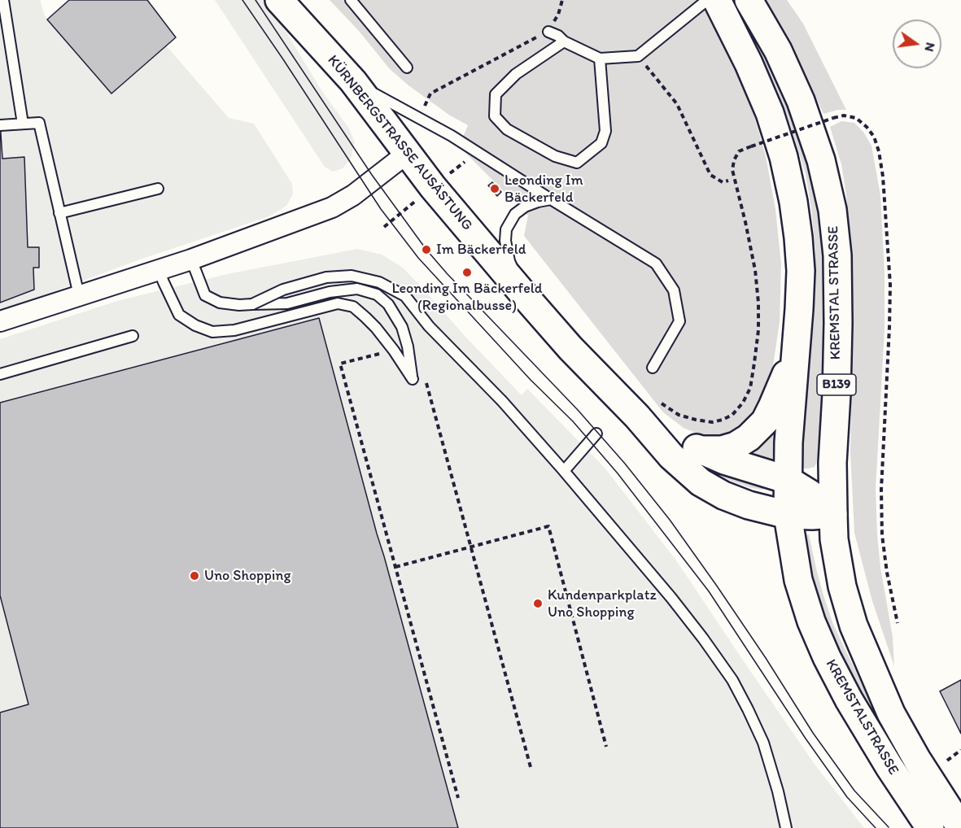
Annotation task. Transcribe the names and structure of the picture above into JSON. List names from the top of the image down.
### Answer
{
  "streets": {
    "main road": [
      "KÜRNBERGSTRASSE AUSÄSTUNG",
      "KREMSTAL STRASSE",
      "B139",
      "KREMSTALSTRASSE"
    ]
  },
  "crossings": [
    ["KREMSTAL STRASSE", "KREMSTALSTRASSE"]
  ],
  "places": [
    "Leonding Im Bäckerfeld",
    "Im Bäckerfeld",
    "Leonding Im Bäckerfeld (Regionalbusse)",
    "Uno Shopping",
    "Kundenparkplatz Uno Shopping"
  ],
  "north": "right"
}
